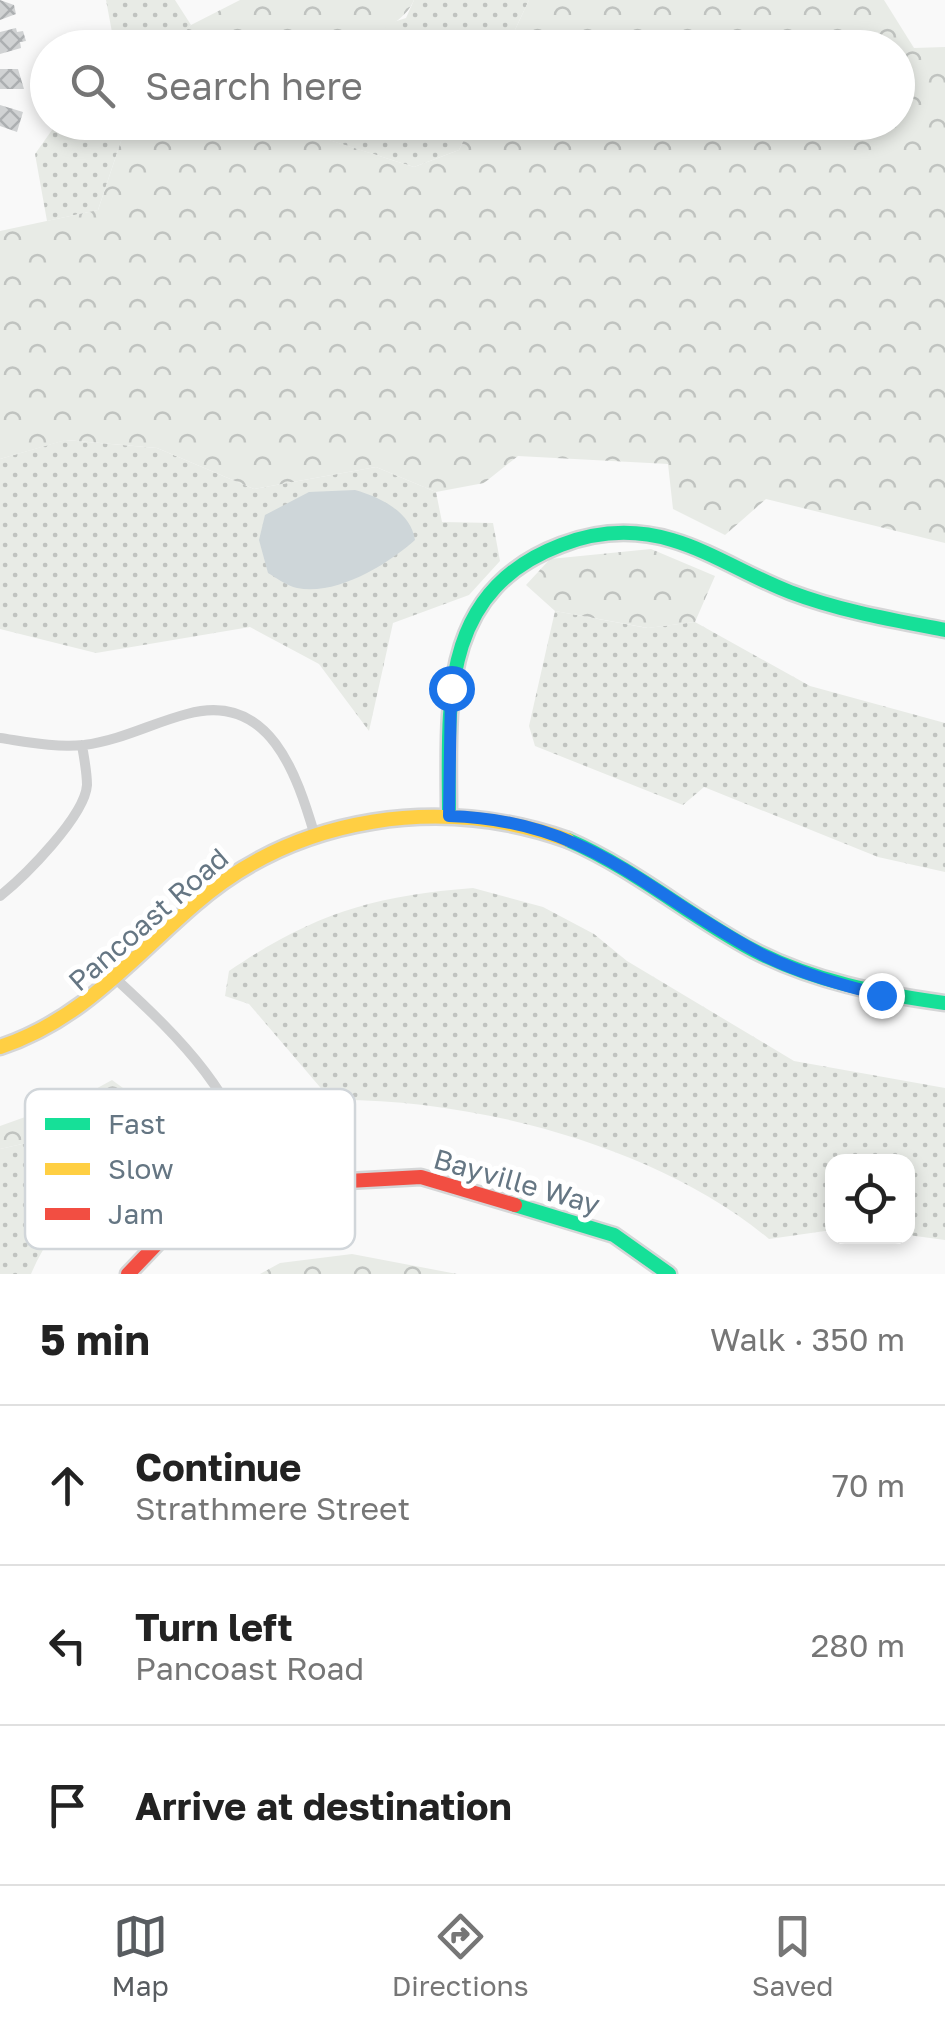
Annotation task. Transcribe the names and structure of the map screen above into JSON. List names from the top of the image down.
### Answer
{
  "streets": {
    "street": ["Pancoast Road", "Bayville Way"]
  },
  "legend": ["Fast", "Slow", "Jam"],
  "page": {
    "search": "Search here",
    "heading": ["5 min", "Walk · 350 m"],
    "list": [
      ["Continue", "Strathmere Street", "70 m"],
      ["Turn left", "Pancoast Road", "280 m"],
      "Arrive at destination"
    ],
    "nav": ["Map", "Directions", "Saved"]
  }
}
